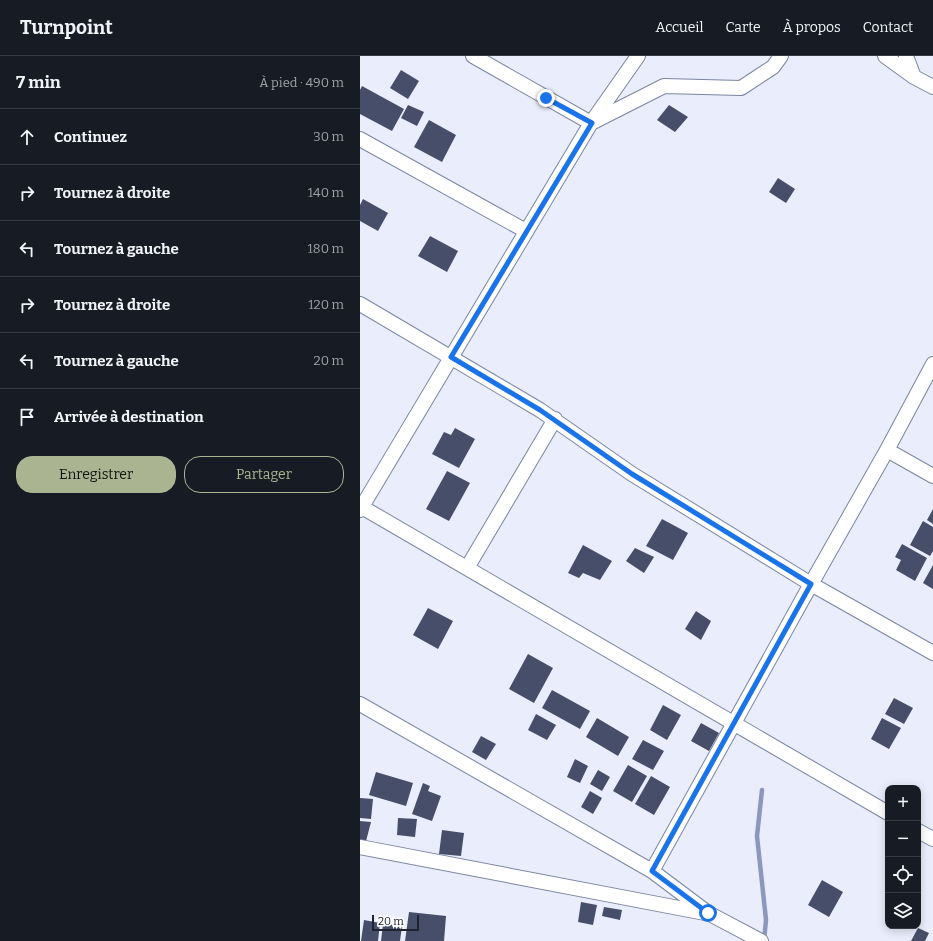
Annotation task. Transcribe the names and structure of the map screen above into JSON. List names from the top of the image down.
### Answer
{
  "scale_bar": "20 m",
  "page": {
    "header": "Turnpoint",
    "nav": [
      "Accueil",
      "Carte",
      "À propos",
      "Contact"
    ],
    "heading": ["7 min", "À pied · 490 m"],
    "list": [
      ["Continuez", "30 m"],
      ["Tournez à droite", "140 m"],
      ["Tournez à gauche", "180 m"],
      ["Tournez à droite", "120 m"],
      ["Tournez à gauche", "20 m"],
      "Arrivée à destination"
    ],
    "buttons": ["Enregistrer", "Partager"],
    "map_buttons": ["+", "−"],
    "scale": "20 m"
  }
}
